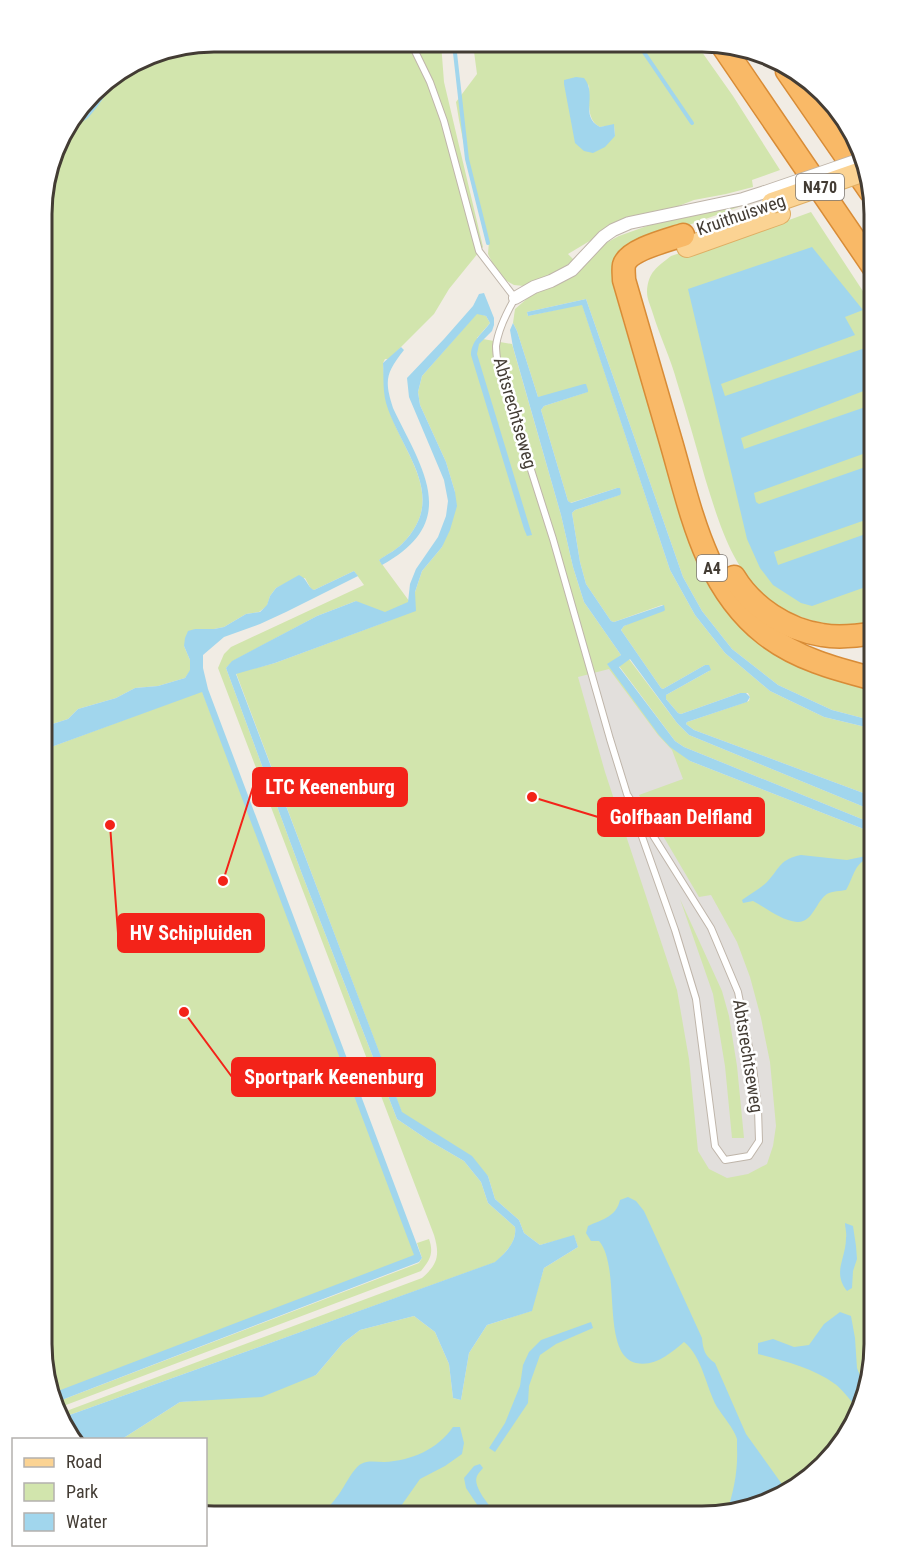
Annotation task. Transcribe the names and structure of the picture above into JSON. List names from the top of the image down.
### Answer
{
  "streets": {
    "highway": ["A4"],
    "main road": ["N470", "Kruithuisweg"],
    "lane": ["Abtsrechtseweg"]
  },
  "crossings": [
    ["Kruithuisweg", "A4"]
  ],
  "places": [
    "Golfbaan Delfland",
    "HV Schipluiden",
    "LTC Keenenburg",
    "Sportpark Keenenburg"
  ],
  "legend": ["Road", "Park", "Water"]
}
